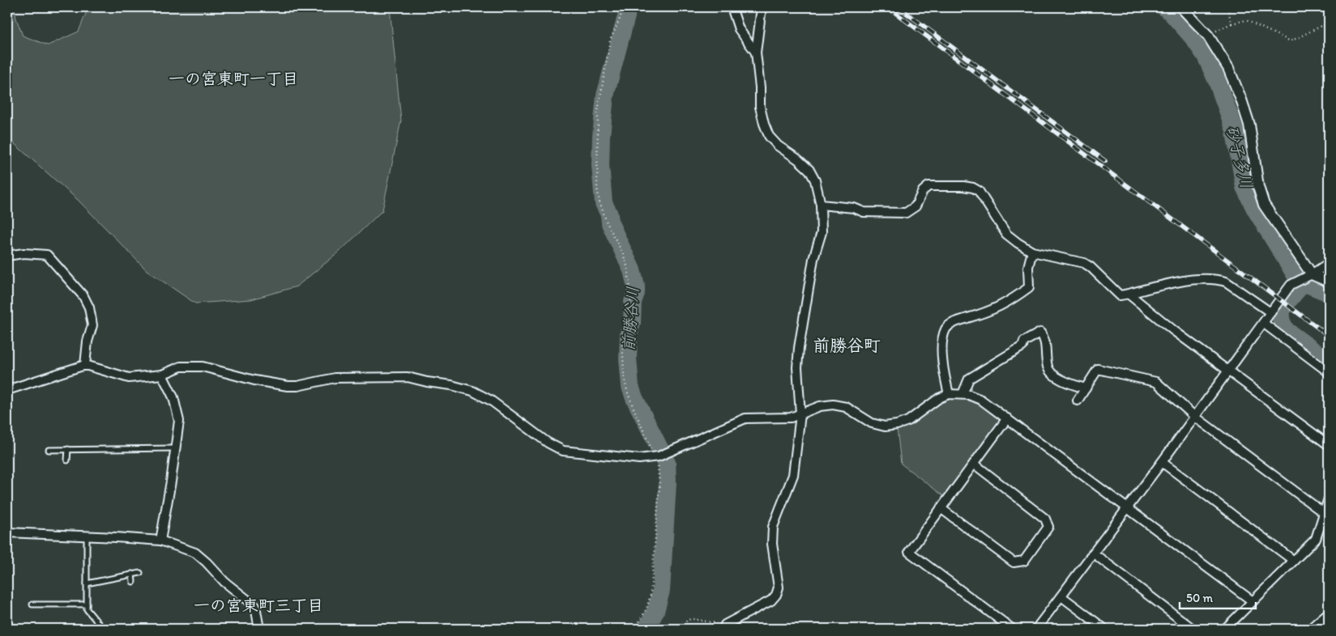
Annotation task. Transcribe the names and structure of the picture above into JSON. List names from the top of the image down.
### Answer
{
  "districts": ["一の宮東町一丁目", "前勝谷町", "一の宮東町三丁目"],
  "water": ["砂子多川", "前勝谷川"],
  "scale_bar": "50 m"
}
